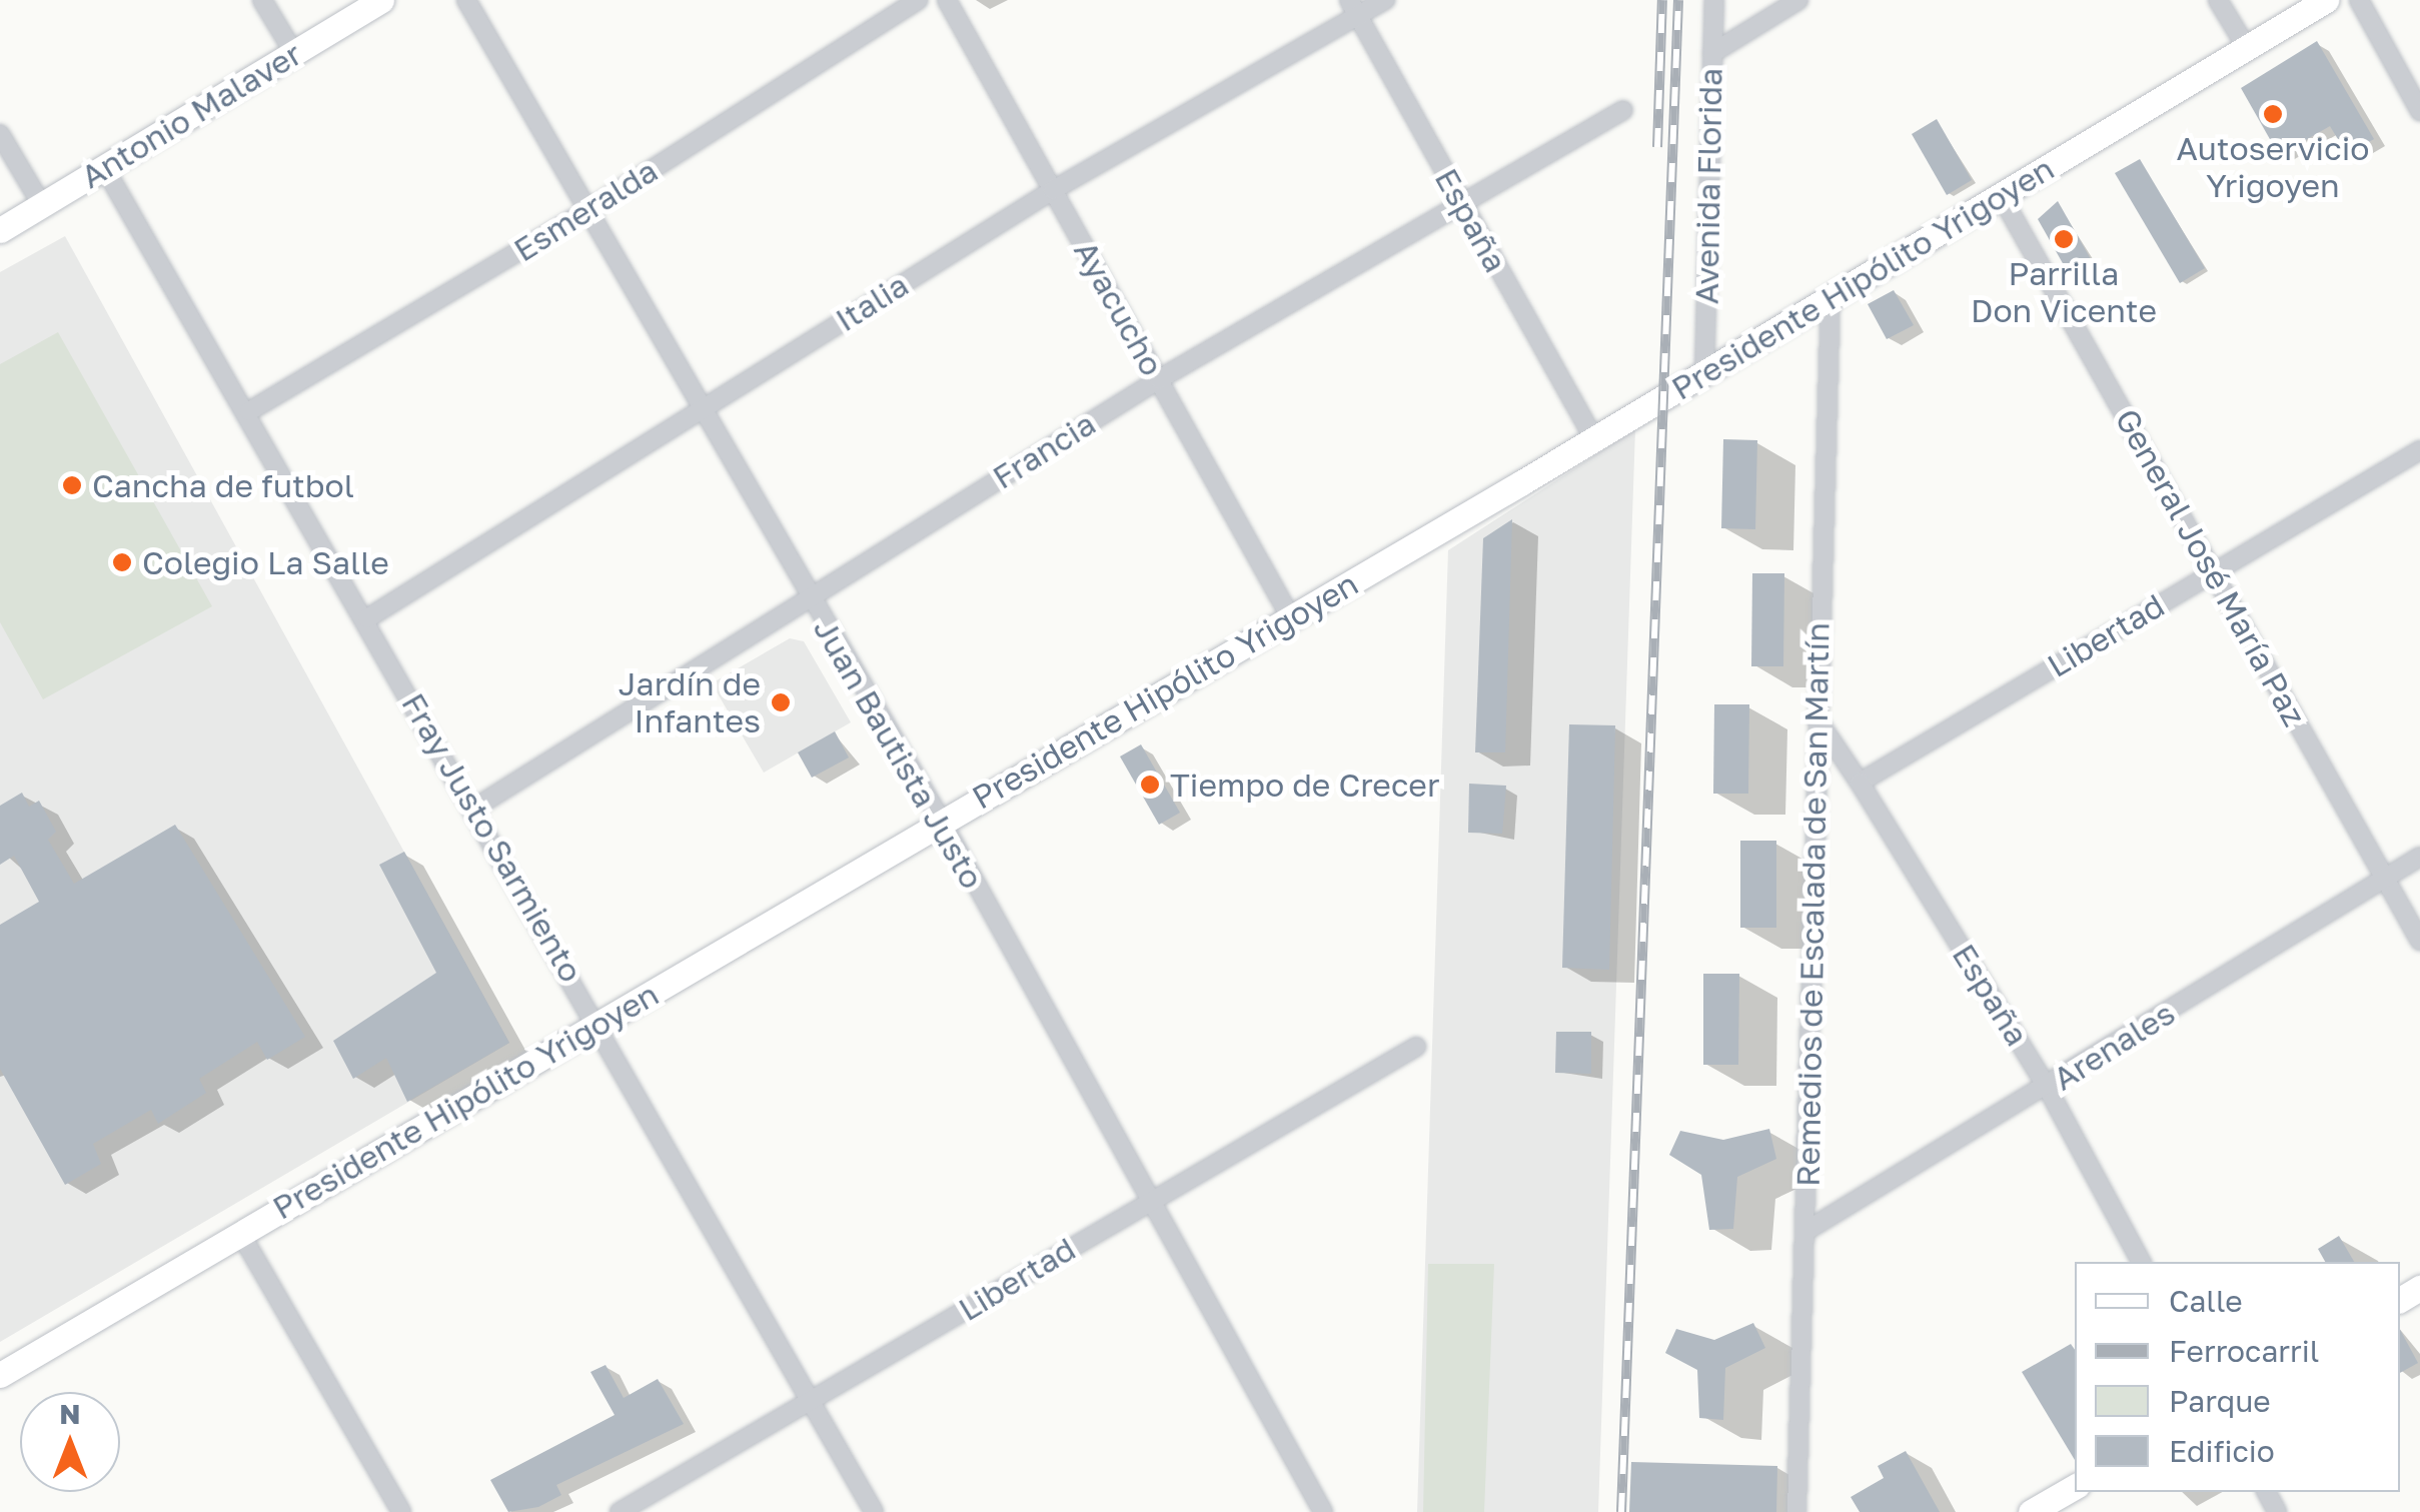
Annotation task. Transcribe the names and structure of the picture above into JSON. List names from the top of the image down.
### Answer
{
  "streets": {
    "street": [
      "Antonio Malaver",
      "Avenida Florida",
      "Esmeralda",
      "España",
      "Presidente Hipólito Yrigoyen",
      "Italia",
      "Ayacucho",
      "Francia",
      "General José María Paz",
      "Libertad",
      "Juan Bautista Justo",
      "Fray Justo Sarmiento",
      "Remedios de Escalada de San Martín",
      "Arenales"
    ]
  },
  "crossings": [
    ["Antonio Malaver", "Fray Justo Sarmiento"],
    ["Avenida Florida", "Presidente Hipólito Yrigoyen"],
    ["Esmeralda", "Juan Bautista Justo"],
    ["Esmeralda", "Fray Justo Sarmiento"],
    ["España", "Presidente Hipólito Yrigoyen"],
    ["España", "Italia"],
    ["España", "Francia"],
    ["España", "Libertad"],
    ["España", "Arenales"],
    ["Presidente Hipólito Yrigoyen", "Ayacucho"],
    ["Presidente Hipólito Yrigoyen", "General José María Paz"],
    ["Presidente Hipólito Yrigoyen", "Juan Bautista Justo"],
    ["Presidente Hipólito Yrigoyen", "Fray Justo Sarmiento"],
    ["Presidente Hipólito Yrigoyen", "Remedios de Escalada de San Martín"],
    ["Italia", "Ayacucho"],
    ["Italia", "Juan Bautista Justo"],
    ["Italia", "Fray Justo Sarmiento"],
    ["Ayacucho", "Francia"],
    ["Francia", "Juan Bautista Justo"],
    ["Francia", "Fray Justo Sarmiento"],
    ["General José María Paz", "Libertad"],
    ["General José María Paz", "Arenales"],
    ["Libertad", "Juan Bautista Justo"],
    ["Libertad", "Fray Justo Sarmiento"],
    ["Remedios de Escalada de San Martín", "Arenales"]
  ],
  "places": [
    "Autoservicio Yrigoyen",
    "Parrilla Don Vicente",
    "Cancha de futbol",
    "Colegio La Salle",
    "Jardín de Infantes",
    "Tiempo de Crecer"
  ],
  "legend": [
    "Calle",
    "Ferrocarril",
    "Parque",
    "Edificio"
  ],
  "north": "top"
}
